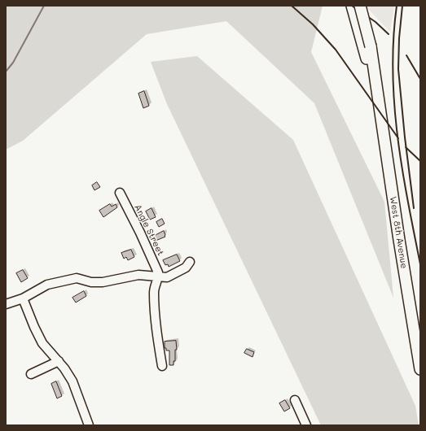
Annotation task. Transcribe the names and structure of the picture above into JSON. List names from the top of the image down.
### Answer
{
  "streets": {
    "main road": ["West 8th Avenue"],
    "street": ["Angle Street"]
  }
}
